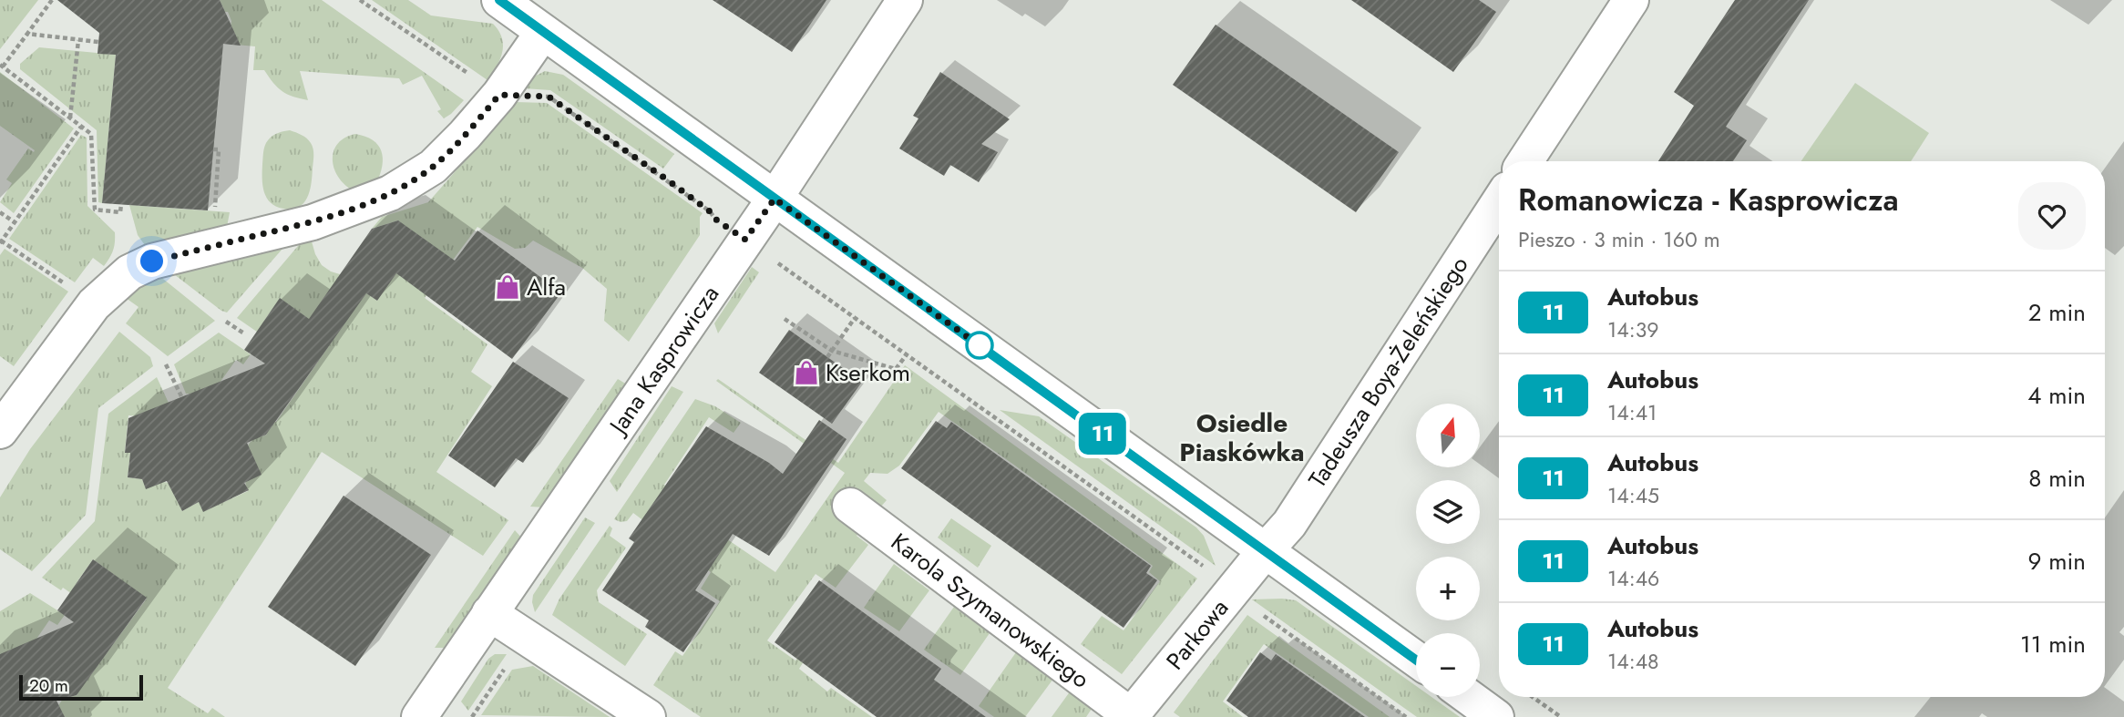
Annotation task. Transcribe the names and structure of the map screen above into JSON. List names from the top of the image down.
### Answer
{
  "streets": {
    "street": [
      "Jana Kasprowicza",
      "Tadeusza Boya-Żeleńskiego",
      "Karola Szymanowskiego",
      "Parkowa"
    ]
  },
  "crossings": [
    ["Tadeusza Boya-Żeleńskiego", "Parkowa"],
    ["Karola Szymanowskiego", "Parkowa"]
  ],
  "districts": ["Osiedle Piaskówka"],
  "places": {
    "shop": ["Alfa", "Kserkom"]
  },
  "lines": ["bus line 11"],
  "scale_bar": "20 m",
  "north": "top",
  "page": {
    "on_map": "11",
    "heading": ["Romanowicza - Kasprowicza", "Pieszo · 3 min · 160 m"],
    "list": [
      {
        "mark": "11",
        "name": "Autobus",
        "note": "14:39",
        "value": "2 min"
      },
      {
        "mark": "11",
        "name": "Autobus",
        "note": "14:41",
        "value": "4 min"
      },
      {
        "mark": "11",
        "name": "Autobus",
        "note": "14:45",
        "value": "8 min"
      },
      {
        "mark": "11",
        "name": "Autobus",
        "note": "14:46",
        "value": "9 min"
      },
      {
        "mark": "11",
        "name": "Autobus",
        "note": "14:48",
        "value": "11 min"
      }
    ],
    "map_buttons": ["+", "−"],
    "scale": "20 m"
  }
}
